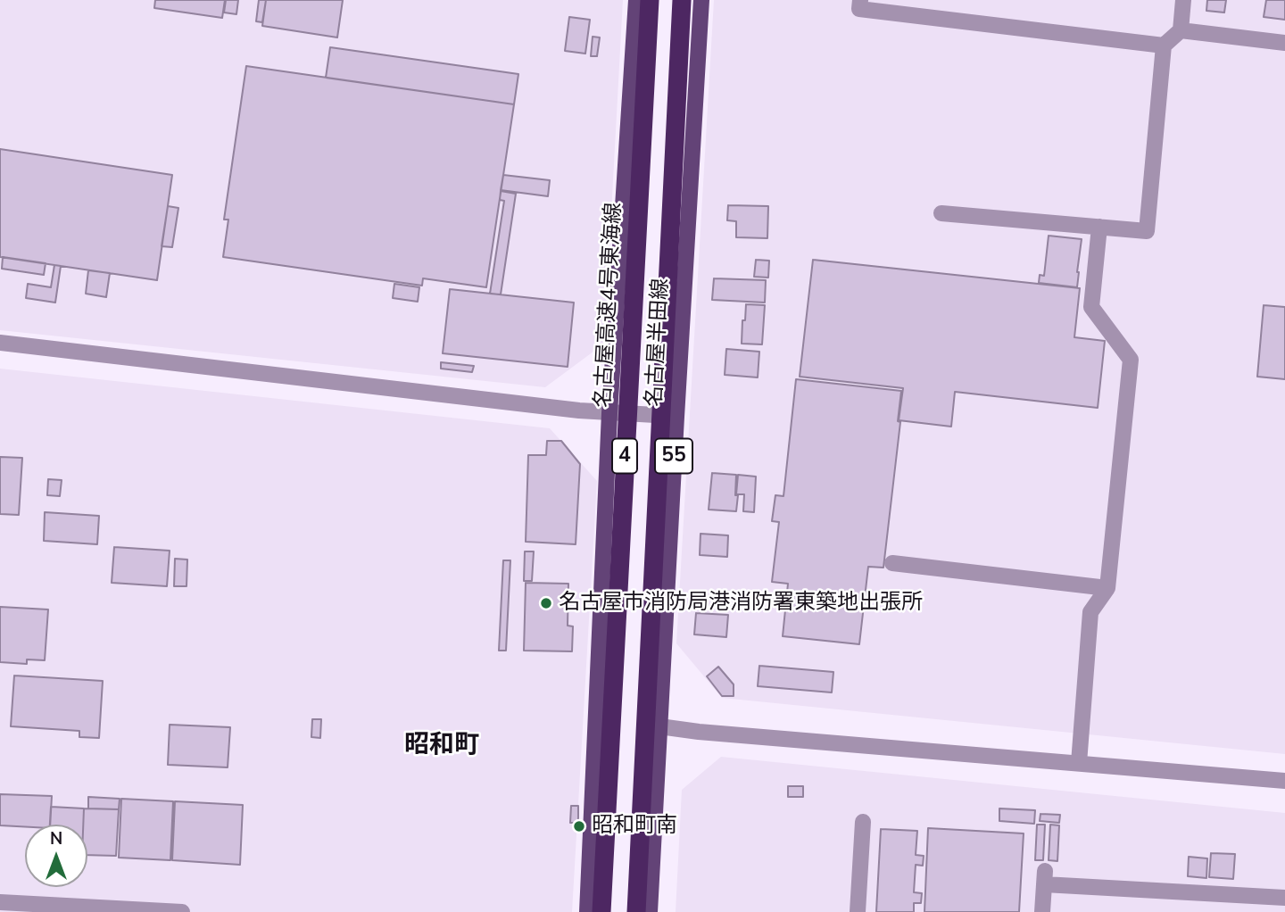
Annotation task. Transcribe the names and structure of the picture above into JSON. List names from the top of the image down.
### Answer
{
  "streets": {
    "highway": ["名古屋高速4号東海線", "4"],
    "main road": ["名古屋半田線", "55"]
  },
  "districts": ["昭和町"],
  "places": ["名古屋市消防局港消防署東築地出張所", "昭和町南"],
  "north": "top"
}
